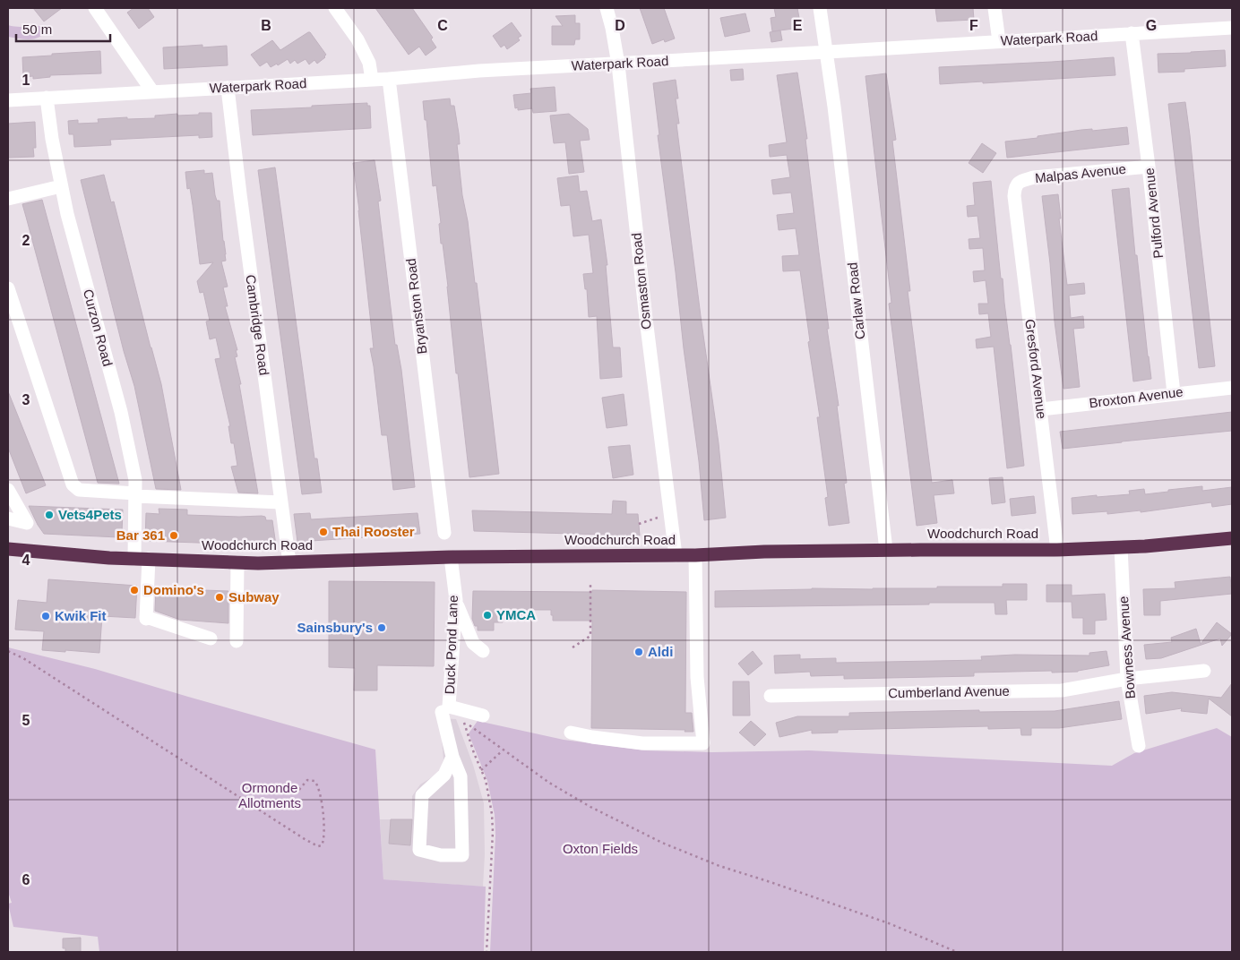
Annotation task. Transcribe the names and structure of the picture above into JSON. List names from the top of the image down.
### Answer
{
  "streets": {
    "highway": ["Woodchurch Road"],
    "street": [
      "Waterpark Road",
      "Malpas Avenue",
      "Pulford Avenue",
      "Osmaston Road",
      "Carlaw Road",
      "Bryanston Road",
      "Cambridge Road",
      "Curzon Road",
      "Gresford Avenue",
      "Broxton Avenue",
      "Duck Pond Lane",
      "Bowness Avenue",
      "Cumberland Avenue"
    ]
  },
  "crossings": [
    ["Waterpark Road", "Pulford Avenue"],
    ["Waterpark Road", "Osmaston Road"],
    ["Waterpark Road", "Carlaw Road"],
    ["Waterpark Road", "Bryanston Road"],
    ["Waterpark Road", "Cambridge Road"],
    ["Waterpark Road", "Curzon Road"],
    ["Malpas Avenue", "Pulford Avenue"],
    ["Malpas Avenue", "Gresford Avenue"],
    ["Pulford Avenue", "Broxton Avenue"],
    ["Osmaston Road", "Woodchurch Road"],
    ["Carlaw Road", "Woodchurch Road"],
    ["Cambridge Road", "Woodchurch Road"],
    ["Curzon Road", "Woodchurch Road"],
    ["Gresford Avenue", "Broxton Avenue"],
    ["Gresford Avenue", "Woodchurch Road"],
    ["Woodchurch Road", "Duck Pond Lane"],
    ["Woodchurch Road", "Bowness Avenue"],
    ["Bowness Avenue", "Cumberland Avenue"]
  ],
  "parks": ["Ormonde Allotments", "Oxton Fields"],
  "places": [
    "Vets4Pets",
    "Thai Rooster",
    "Bar 361",
    "Domino's",
    "Subway",
    "YMCA",
    "Kwik Fit",
    "Sainsbury's",
    "Aldi"
  ],
  "scale_bar": "50 m",
  "grid": {
    "columns": [
      "B",
      "C",
      "D",
      "E",
      "F",
      "G"
    ],
    "rows": [
      "1",
      "2",
      "3",
      "4",
      "5",
      "6"
    ]
  }
}
